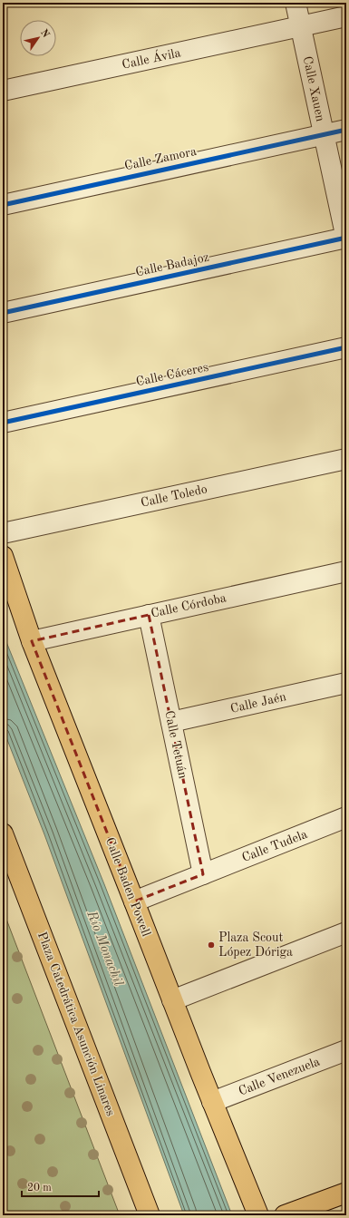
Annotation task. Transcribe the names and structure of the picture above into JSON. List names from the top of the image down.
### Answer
{
  "streets": {
    "main road": ["Calle Baden Powell", "Plaza Catedrática Asunción Linares"],
    "street": [
      "Calle Ávila",
      "Calle Xauen",
      "Calle Zamora",
      "Calle Badajoz",
      "Calle Cáceres",
      "Calle Toledo",
      "Calle Córdoba",
      "Calle Jaén",
      "Calle Tetuán",
      "Calle Tudela",
      "Calle Venezuela"
    ]
  },
  "crossings": [
    ["Calle Ávila", "Calle Xauen"],
    ["Calle Xauen", "Calle Zamora"],
    ["Calle Xauen", "Calle Badajoz"],
    ["Calle Córdoba", "Calle Tetuán"],
    ["Calle Córdoba", "Calle Baden Powell"],
    ["Calle Jaén", "Calle Tetuán"],
    ["Calle Tetuán", "Calle Tudela"],
    ["Calle Baden Powell", "Calle Venezuela"]
  ],
  "water": ["Río Monachil"],
  "places": ["Plaza Scout López Dóriga"],
  "scale_bar": "20 m",
  "north": "top right"
}
